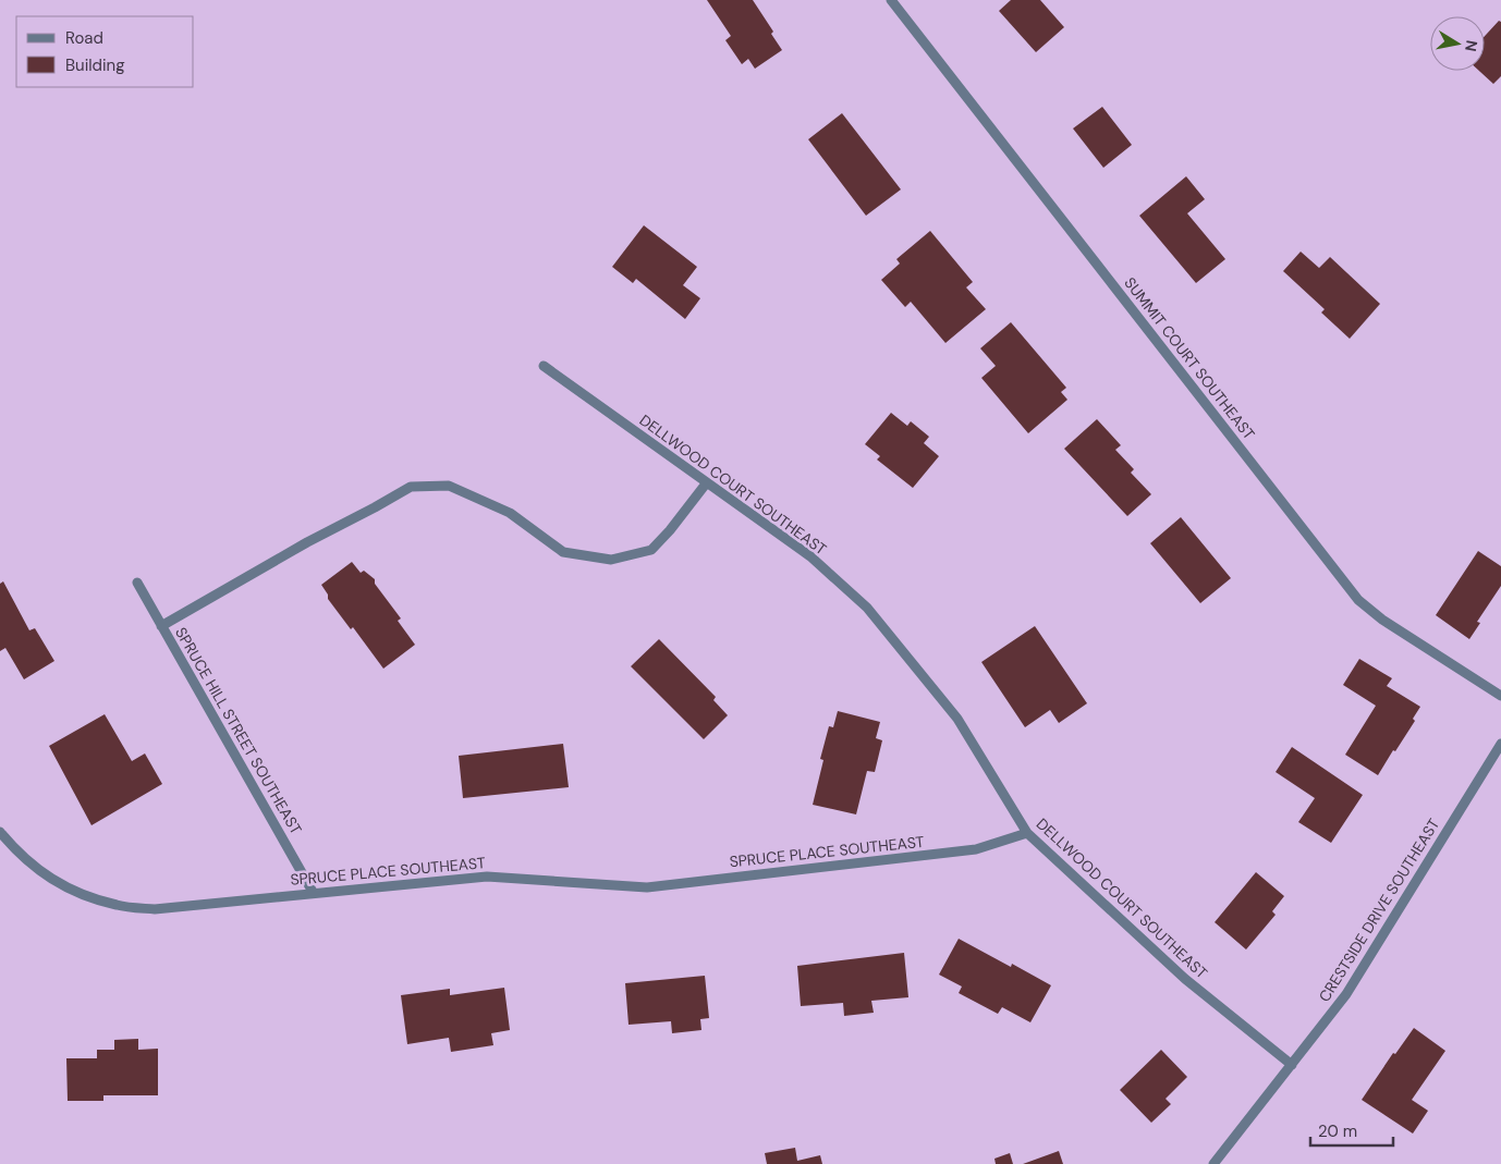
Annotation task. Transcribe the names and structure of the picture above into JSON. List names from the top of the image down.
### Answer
{
  "streets": {
    "street": [
      "SUMMIT COURT SOUTHEAST",
      "DELLWOOD COURT SOUTHEAST",
      "SPRUCE HILL STREET SOUTHEAST",
      "SPRUCE PLACE SOUTHEAST",
      "CRESTSIDE DRIVE SOUTHEAST"
    ]
  },
  "crossings": [
    ["DELLWOOD COURT SOUTHEAST", "SPRUCE PLACE SOUTHEAST"],
    ["DELLWOOD COURT SOUTHEAST", "CRESTSIDE DRIVE SOUTHEAST"],
    ["SPRUCE HILL STREET SOUTHEAST", "SPRUCE PLACE SOUTHEAST"]
  ],
  "legend": ["Road", "Building"],
  "scale_bar": "20 m",
  "north": "right"
}
